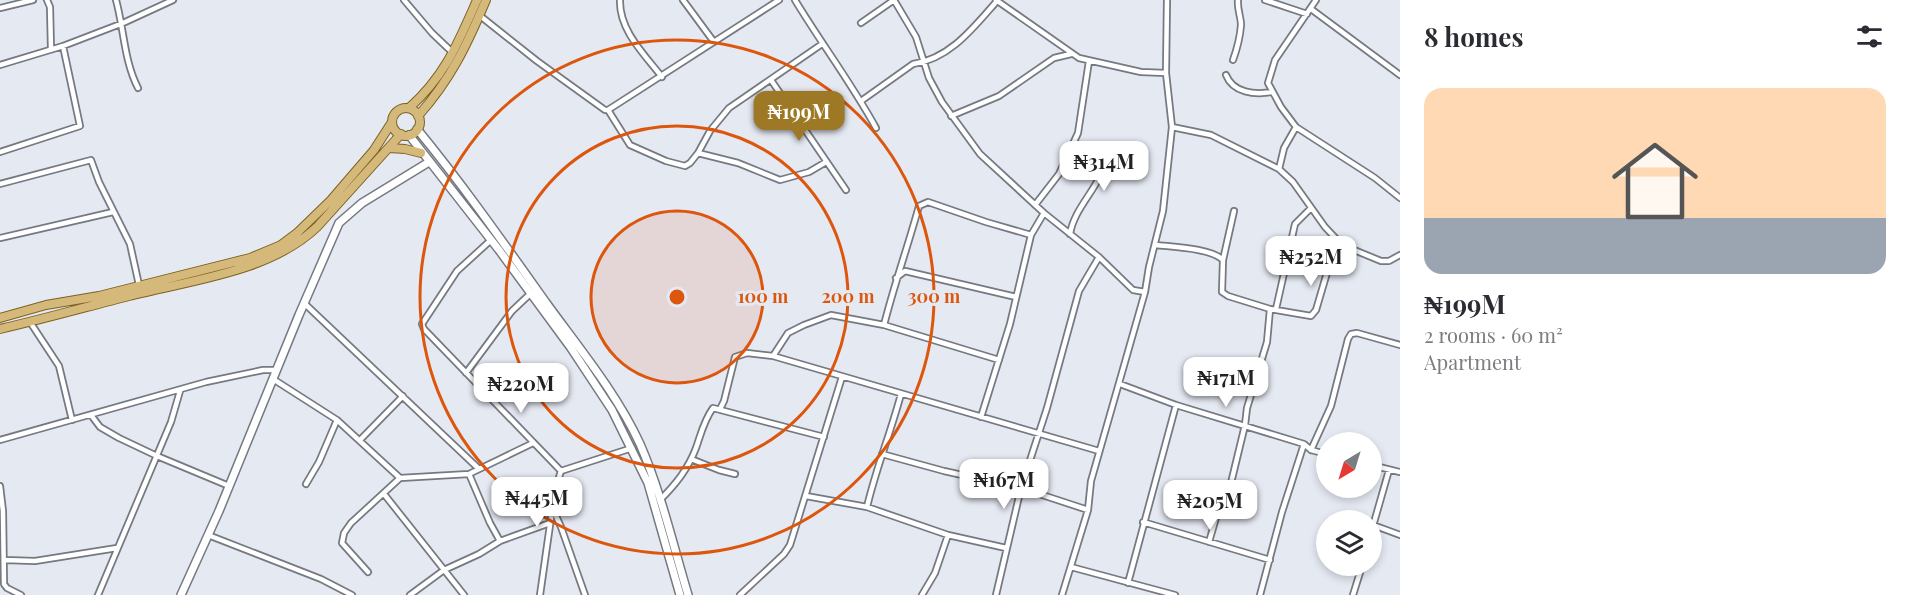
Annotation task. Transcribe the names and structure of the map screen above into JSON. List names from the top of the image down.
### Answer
{
  "north": "bottom left",
  "page": {
    "heading": "8 homes",
    "list": [
      {
        "name": "₦199M",
        "note": "2 rooms · 60 m² · Apartment"
      }
    ],
    "price": [
      "₦199M",
      "₦314M",
      "₦252M",
      "₦171M",
      "₦220M",
      "₦167M",
      "₦445M",
      "₦205M"
    ]
  },
  "rings": ["100 m", "200 m", "300 m"]
}
